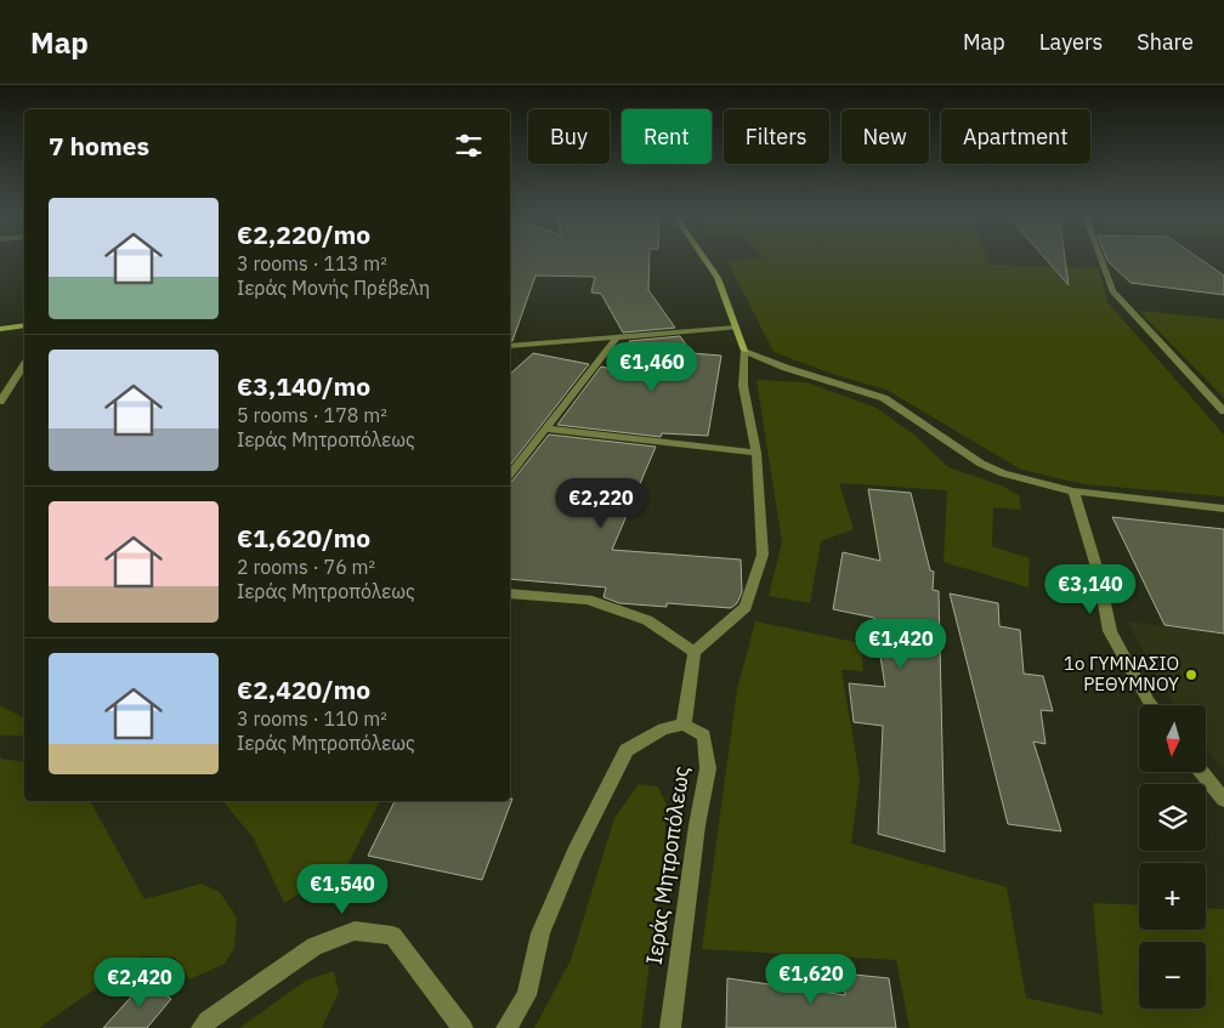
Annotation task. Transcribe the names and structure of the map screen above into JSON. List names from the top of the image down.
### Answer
{
  "streets": {
    "street": ["Ιεράς Μητροπόλεως"]
  },
  "places": ["1ο ΓΥΜΝΑΣΙΟ ΡΕΘΥΜΝΟΥ"],
  "north": "bottom",
  "page": {
    "header": "Map",
    "nav": ["Map", "Layers", "Share"],
    "chip": [
      "Buy",
      "Rent",
      "Filters",
      "New",
      "Apartment"
    ],
    "heading": "7 homes",
    "list": [
      {
        "name": "€2,220/mo",
        "note": "3 rooms · 113 m² · Ιεράς Μονής Πρέβελη"
      },
      {
        "name": "€3,140/mo",
        "note": "5 rooms · 178 m² · Ιεράς Μητροπόλεως"
      },
      {
        "name": "€1,620/mo",
        "note": "2 rooms · 76 m² · Ιεράς Μητροπόλεως"
      },
      {
        "name": "€2,420/mo",
        "note": "3 rooms · 110 m² · Ιεράς Μητροπόλεως"
      }
    ],
    "price": [
      "€1,460",
      "€2,220",
      "€3,140",
      "€1,420",
      "€1,540",
      "€1,620",
      "€2,420"
    ],
    "map_buttons": ["+", "−"]
  }
}
